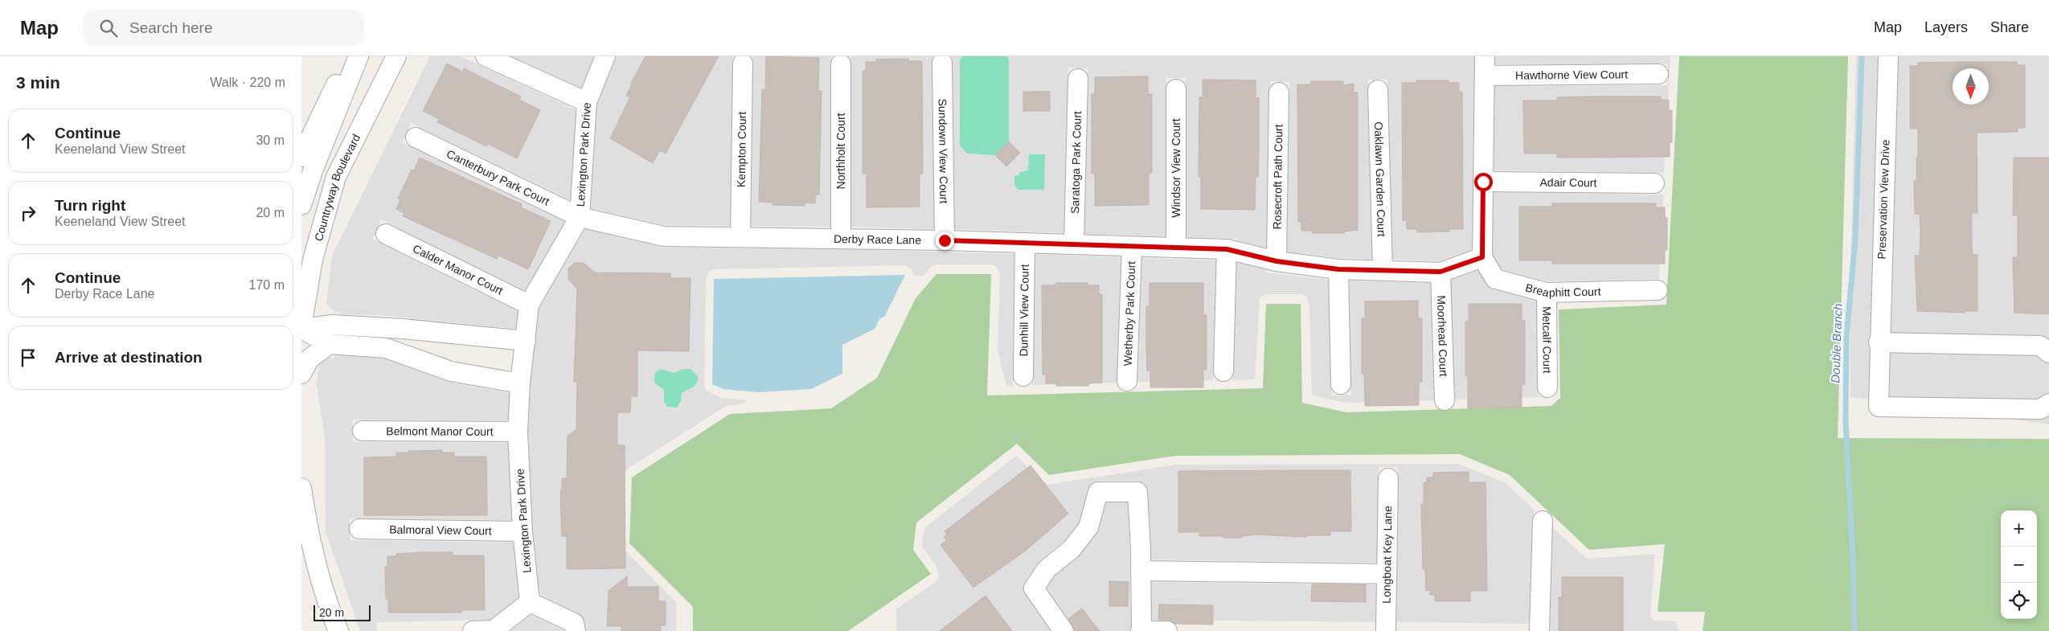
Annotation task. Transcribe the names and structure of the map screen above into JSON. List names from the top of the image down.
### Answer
{
  "streets": {
    "street": [
      "Hawthorne View Court",
      "Kempton Court",
      "Northholt Court",
      "Sundown View Court",
      "Lexington Park Drive",
      "Saratoga Park Court",
      "Windsor View Court",
      "Canterbury Park Court",
      "Rosecroft Path Court",
      "Oaklawn Garden Court",
      "Adair Court",
      "Countryway Boulevard",
      "Preservation View Drive",
      "Derby Race Lane",
      "Calder Manor Court",
      "Breaphitt Court",
      "Dunhill View Court",
      "Wetherby Park Court",
      "Moorhead Court",
      "Metcalf Court",
      "Belmont Manor Court",
      "Balmoral View Court",
      "Longboat Key Lane"
    ]
  },
  "crossings": [
    ["Kempton Court", "Derby Race Lane"],
    ["Northholt Court", "Derby Race Lane"],
    ["Sundown View Court", "Derby Race Lane"],
    ["Lexington Park Drive", "Canterbury Park Court"],
    ["Lexington Park Drive", "Derby Race Lane"],
    ["Lexington Park Drive", "Calder Manor Court"],
    ["Lexington Park Drive", "Belmont Manor Court"],
    ["Lexington Park Drive", "Balmoral View Court"],
    ["Saratoga Park Court", "Derby Race Lane"],
    ["Windsor View Court", "Derby Race Lane"],
    ["Canterbury Park Court", "Derby Race Lane"],
    ["Rosecroft Path Court", "Derby Race Lane"],
    ["Oaklawn Garden Court", "Derby Race Lane"],
    ["Derby Race Lane", "Dunhill View Court"],
    ["Derby Race Lane", "Wetherby Park Court"],
    ["Derby Race Lane", "Moorhead Court"],
    ["Breaphitt Court", "Metcalf Court"]
  ],
  "water": ["Double Branch"],
  "scale_bar": "20 m",
  "north": "bottom",
  "page": {
    "header": "Map",
    "search": "Search here",
    "nav": ["Map", "Layers", "Share"],
    "heading": ["3 min", "Walk · 220 m"],
    "list": [
      ["Continue", "Keeneland View Street", "30 m"],
      ["Turn right", "Keeneland View Street", "20 m"],
      ["Continue", "Derby Race Lane", "170 m"],
      "Arrive at destination"
    ],
    "map_buttons": ["+", "−"],
    "scale": "20 m"
  }
}
